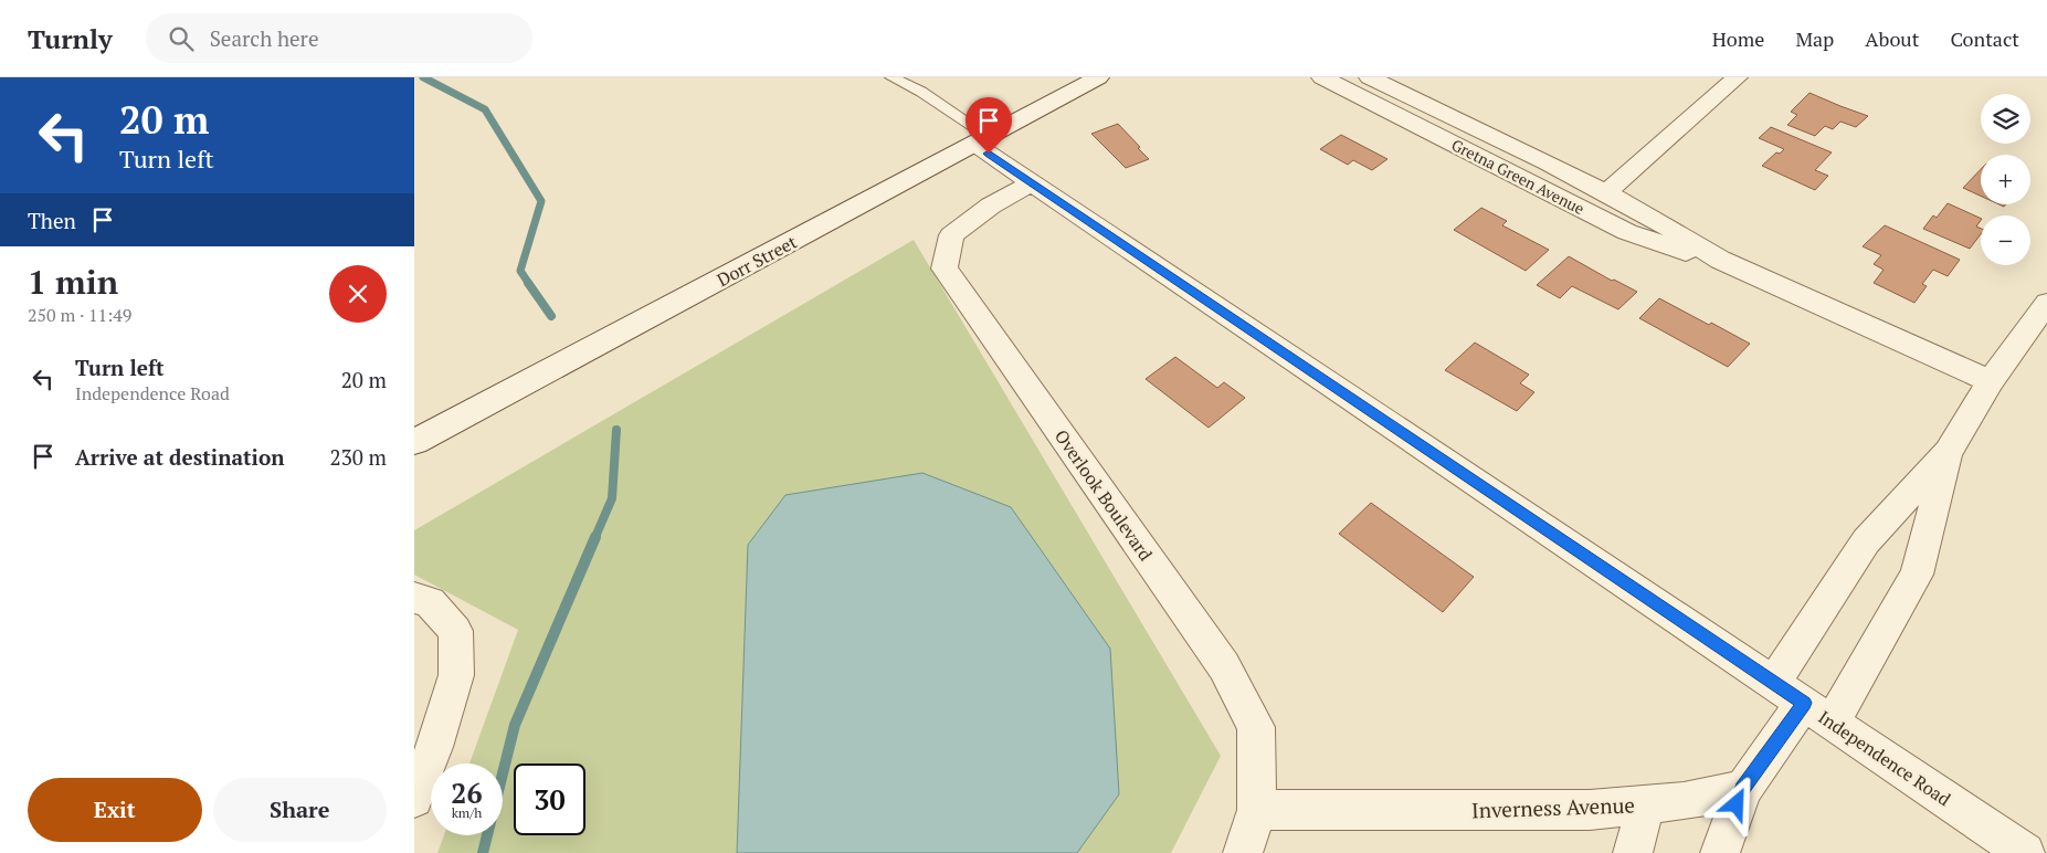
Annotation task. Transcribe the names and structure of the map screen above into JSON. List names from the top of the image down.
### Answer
{
  "streets": {
    "street": [
      "Gretna Green Avenue",
      "Dorr Street",
      "Overlook Boulevard",
      "Independence Road",
      "Inverness Avenue"
    ]
  },
  "crossings": [
    ["Dorr Street", "Independence Road"],
    ["Overlook Boulevard", "Independence Road"],
    ["Overlook Boulevard", "Inverness Avenue"]
  ],
  "page": {
    "header": "Turnly",
    "search": "Search here",
    "nav": [
      "Home",
      "Map",
      "About",
      "Contact"
    ],
    "turn": ["20 m", "Turn left"],
    "map_buttons": ["+", "−"],
    "then": "Then",
    "heading": ["1 min", "250 m · 11:49"],
    "list": [
      {
        "name": "Turn left",
        "note": "Independence Road",
        "value": "20 m"
      },
      {
        "name": "Arrive at destination",
        "value": "230 m"
      }
    ],
    "speed": "26 km/h",
    "limit": "30",
    "buttons": ["Exit", "Share"]
  }
}
